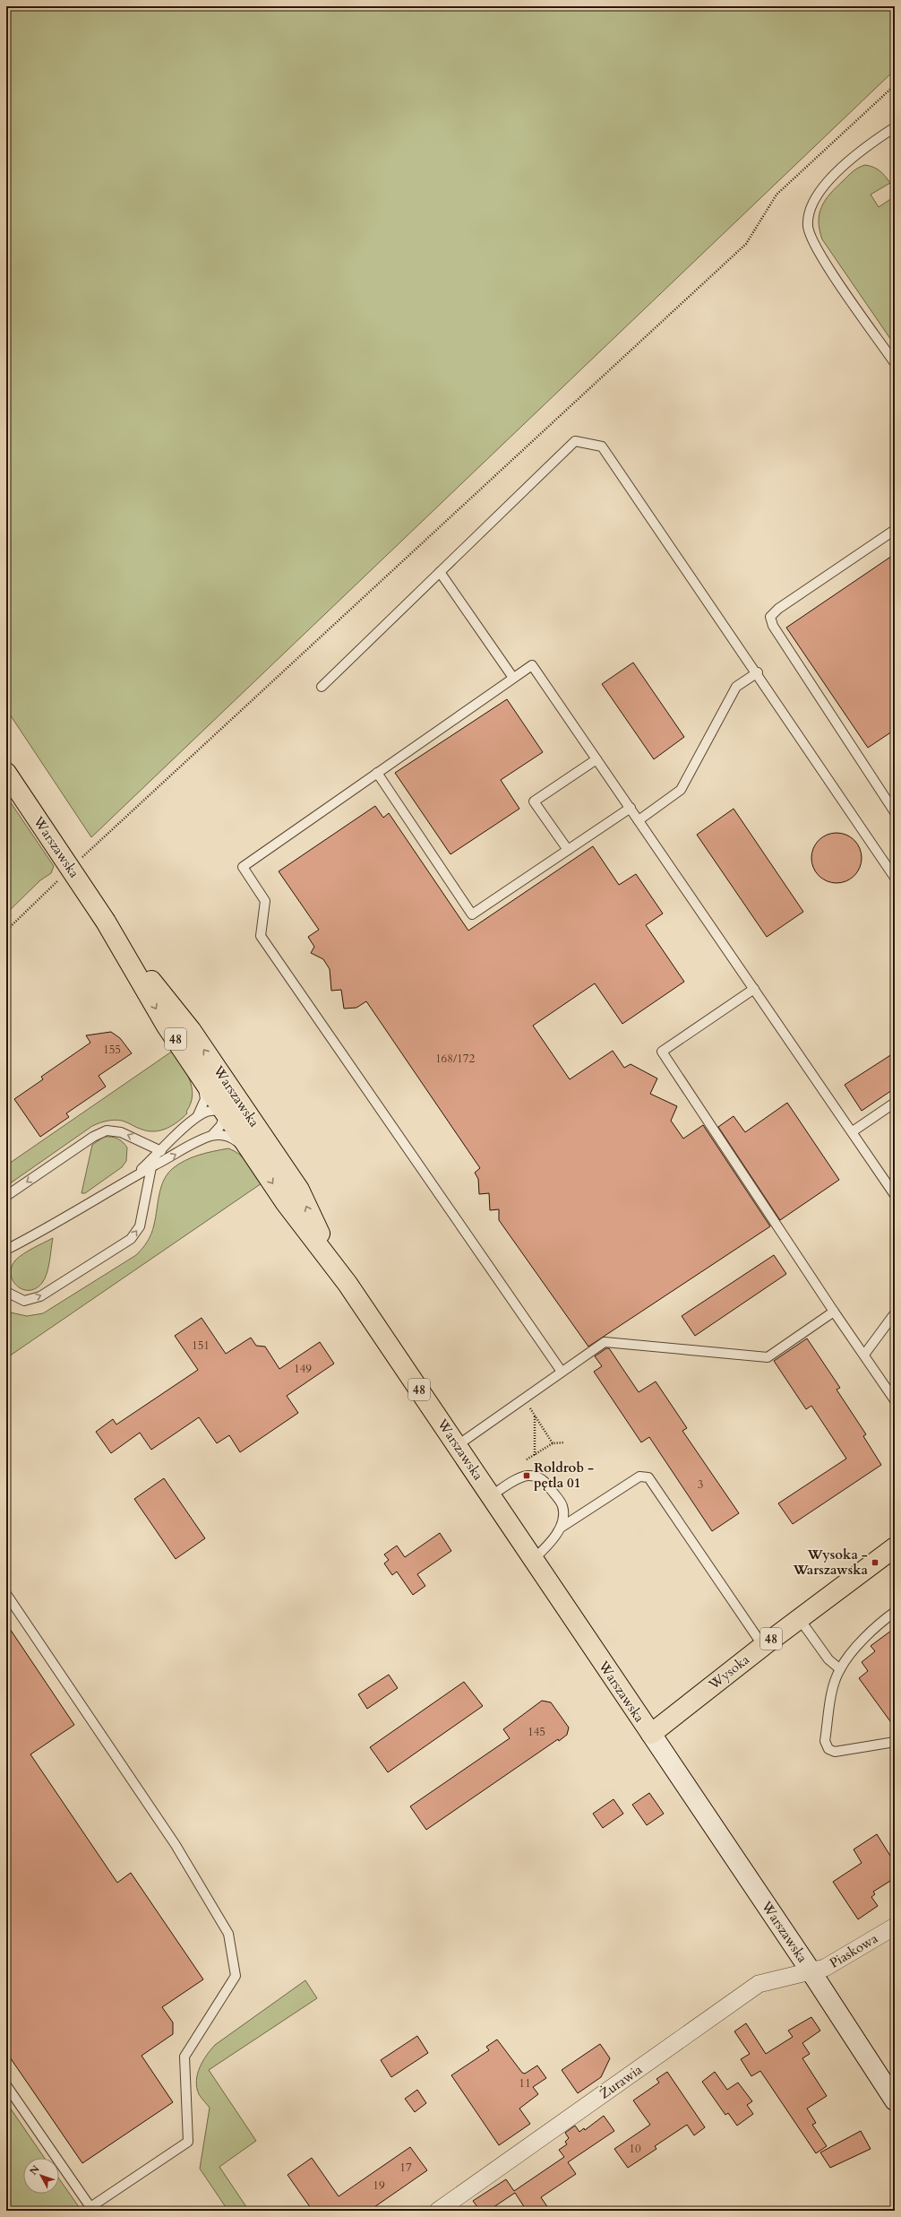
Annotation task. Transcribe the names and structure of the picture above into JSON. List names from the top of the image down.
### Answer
{
  "streets": {
    "main road": ["Warszawska", "48", "Wysoka"],
    "street": ["Piaskowa", "Żurawia"]
  },
  "crossings": [
    ["Warszawska", "Wysoka"],
    ["Warszawska", "Piaskowa"],
    ["Warszawska", "Żurawia"],
    ["Piaskowa", "Żurawia"]
  ],
  "places": {
    "transit": ["Roldrob - pętla 01", "Wysoka - Warszawska"]
  },
  "house_numbers": [
    "155",
    "168/172",
    "151",
    "149",
    "3",
    "145",
    "11",
    "10",
    "17",
    "19"
  ],
  "north": "top left"
}
